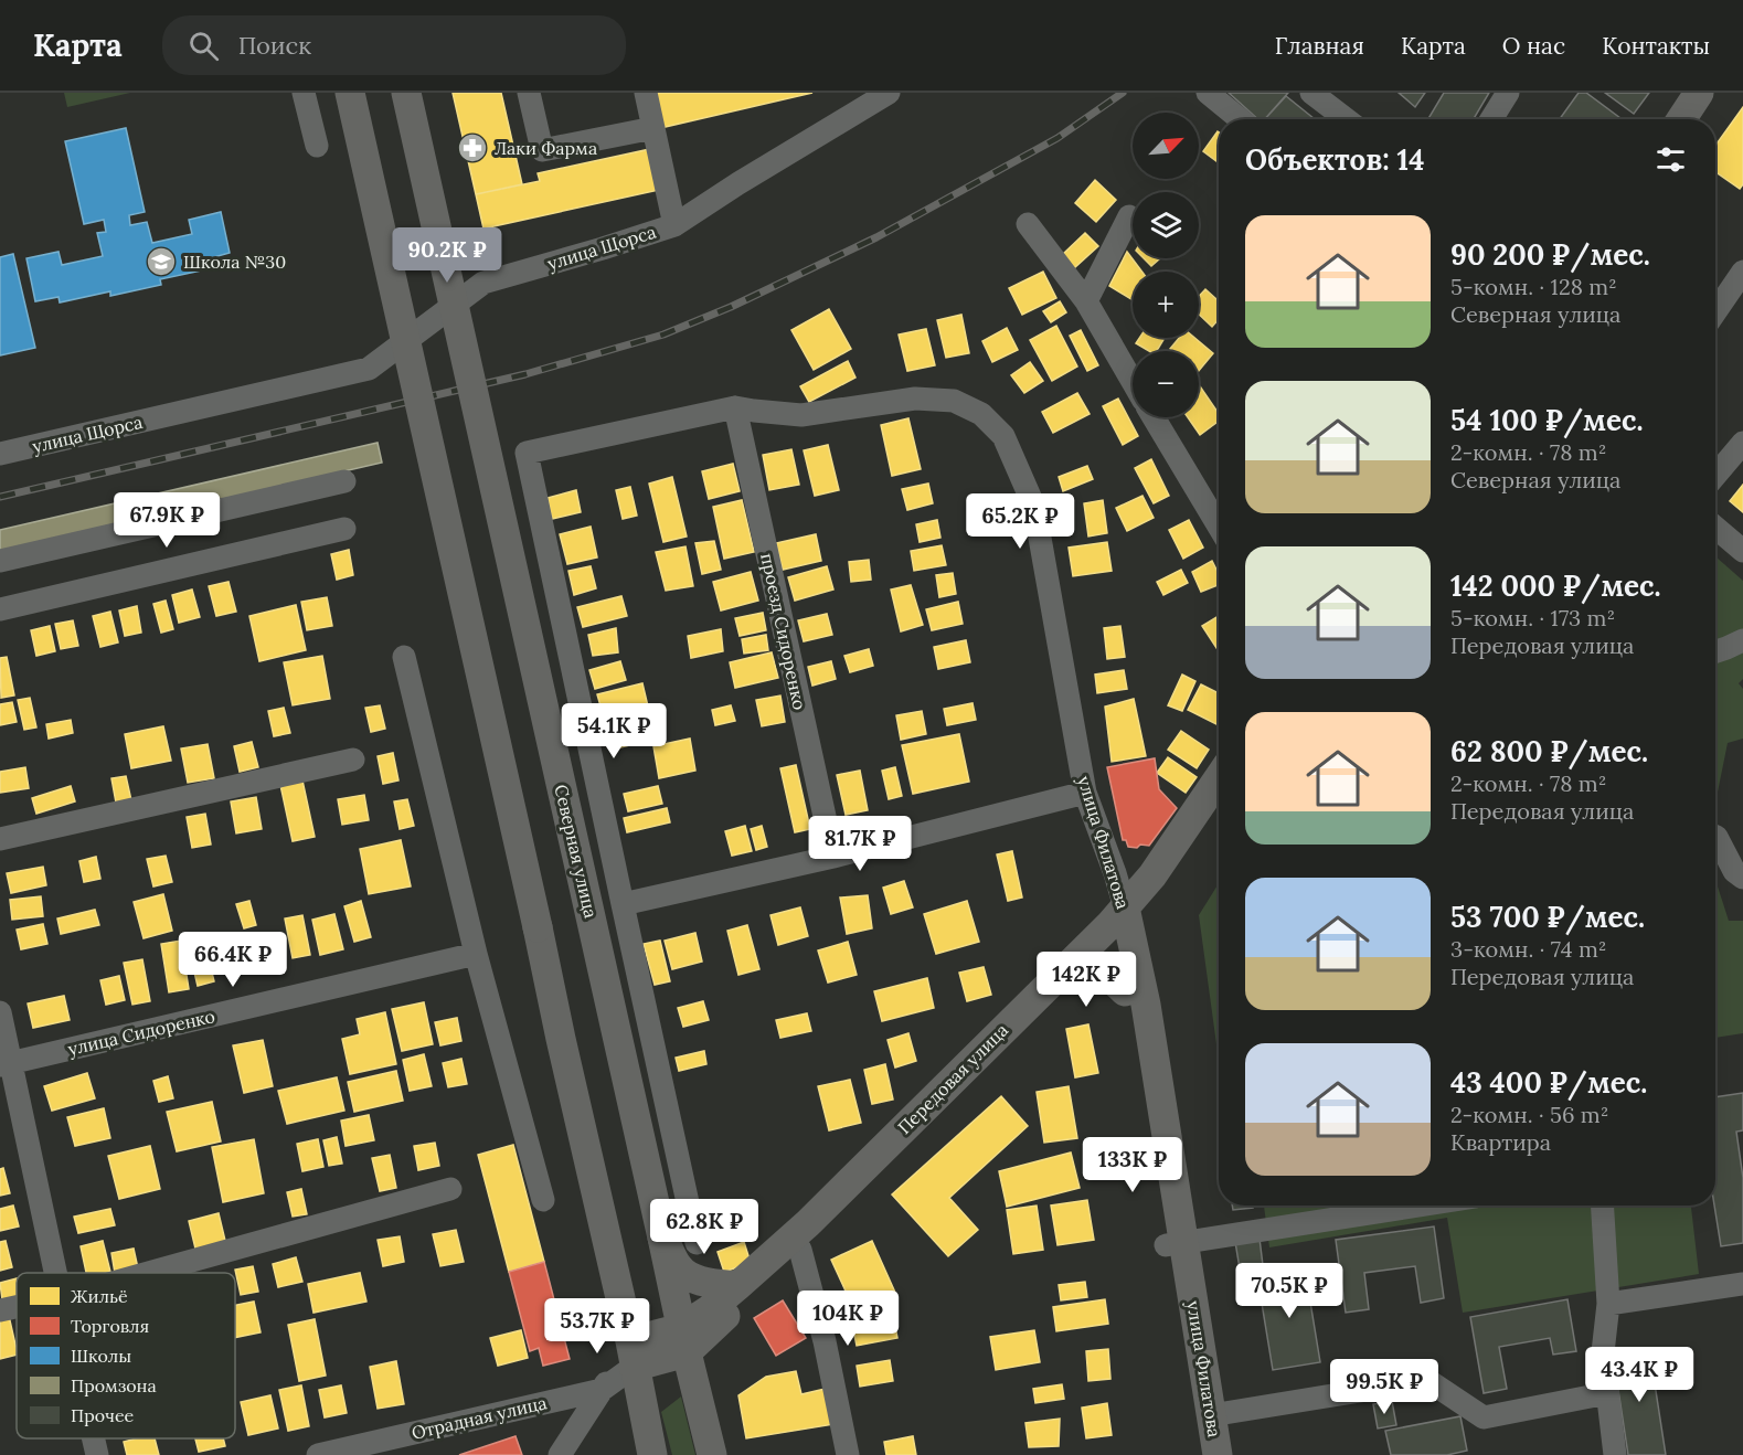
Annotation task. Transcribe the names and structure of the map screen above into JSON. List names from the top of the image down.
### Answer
{
  "streets": {
    "main road": ["улица Филатова", "Северная улица", "Передовая улица"],
    "street": [
      "улица Щорса",
      "проезд Сидоренко",
      "улица Сидоренко",
      "Отрадная улица"
    ]
  },
  "crossings": [
    ["проезд Сидоренко", "улица Филатова"],
    ["улица Филатова", "Передовая улица"],
    ["Северная улица", "Передовая улица"]
  ],
  "places": {
    "pharmacy": ["Лаки Фарма"],
    "school or university": ["Школа №30"]
  },
  "legend": [
    "Жильё",
    "Торговля",
    "Школы",
    "Промзона",
    "Прочее"
  ],
  "north": "top right",
  "page": {
    "header": "Карта",
    "search": "Поиск",
    "nav": [
      "Главная",
      "Карта",
      "О нас",
      "Контакты"
    ],
    "map_buttons": ["+", "−"],
    "heading": "Объектов: 14",
    "list": [
      {
        "name": "90 200 ₽/мес.",
        "note": "5-комн. · 128 m² · Северная улица"
      },
      {
        "name": "54 100 ₽/мес.",
        "note": "2-комн. · 78 m² · Северная улица"
      },
      {
        "name": "142 000 ₽/мес.",
        "note": "5-комн. · 173 m² · Передовая улица"
      },
      {
        "name": "62 800 ₽/мес.",
        "note": "2-комн. · 78 m² · Передовая улица"
      },
      {
        "name": "53 700 ₽/мес.",
        "note": "3-комн. · 74 m² · Передовая улица"
      },
      {
        "name": "43 400 ₽/мес.",
        "note": "2-комн. · 56 m² · Квартира"
      }
    ],
    "price": [
      "90.2K ₽",
      "67.9K ₽",
      "65.2K ₽",
      "54.1K ₽",
      "81.7K ₽",
      "66.4K ₽",
      "142K ₽",
      "133K ₽",
      "62.8K ₽",
      "70.5K ₽",
      "104K ₽",
      "53.7K ₽",
      "43.4K ₽",
      "99.5K ₽"
    ]
  }
}
